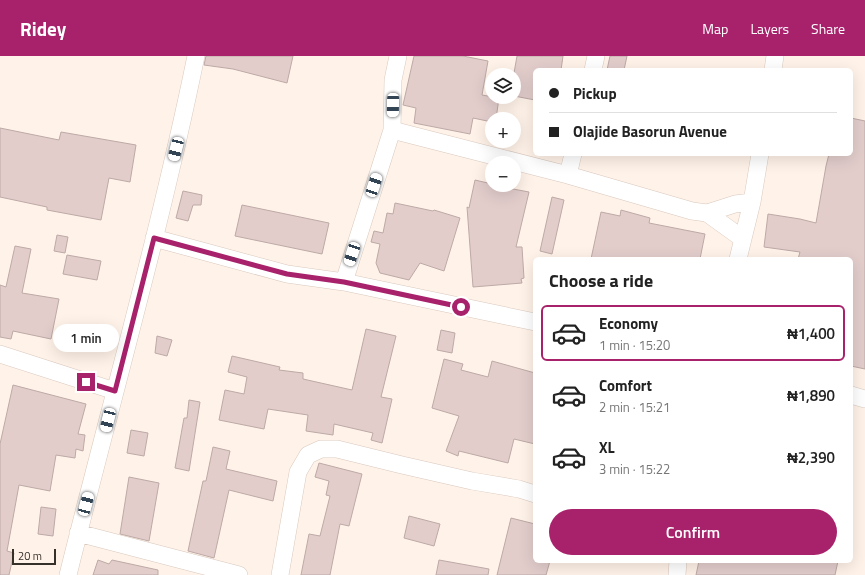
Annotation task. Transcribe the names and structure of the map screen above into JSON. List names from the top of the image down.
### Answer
{
  "scale_bar": "20 m",
  "page": {
    "header": "Ridey",
    "nav": ["Map", "Layers", "Share"],
    "map_buttons": ["+", "−"],
    "banner": ["Pickup", "Olajide Basorun Avenue"],
    "heading": "Choose a ride",
    "list": [
      {
        "name": "Economy",
        "note": "1 min · 15:20",
        "value": "₦1,400"
      },
      {
        "name": "Comfort",
        "note": "2 min · 15:21",
        "value": "₦1,890"
      },
      {
        "name": "XL",
        "note": "3 min · 15:22",
        "value": "₦2,390"
      }
    ],
    "bubble": "1 min",
    "buttons": "Confirm",
    "scale": "20 m"
  }
}
